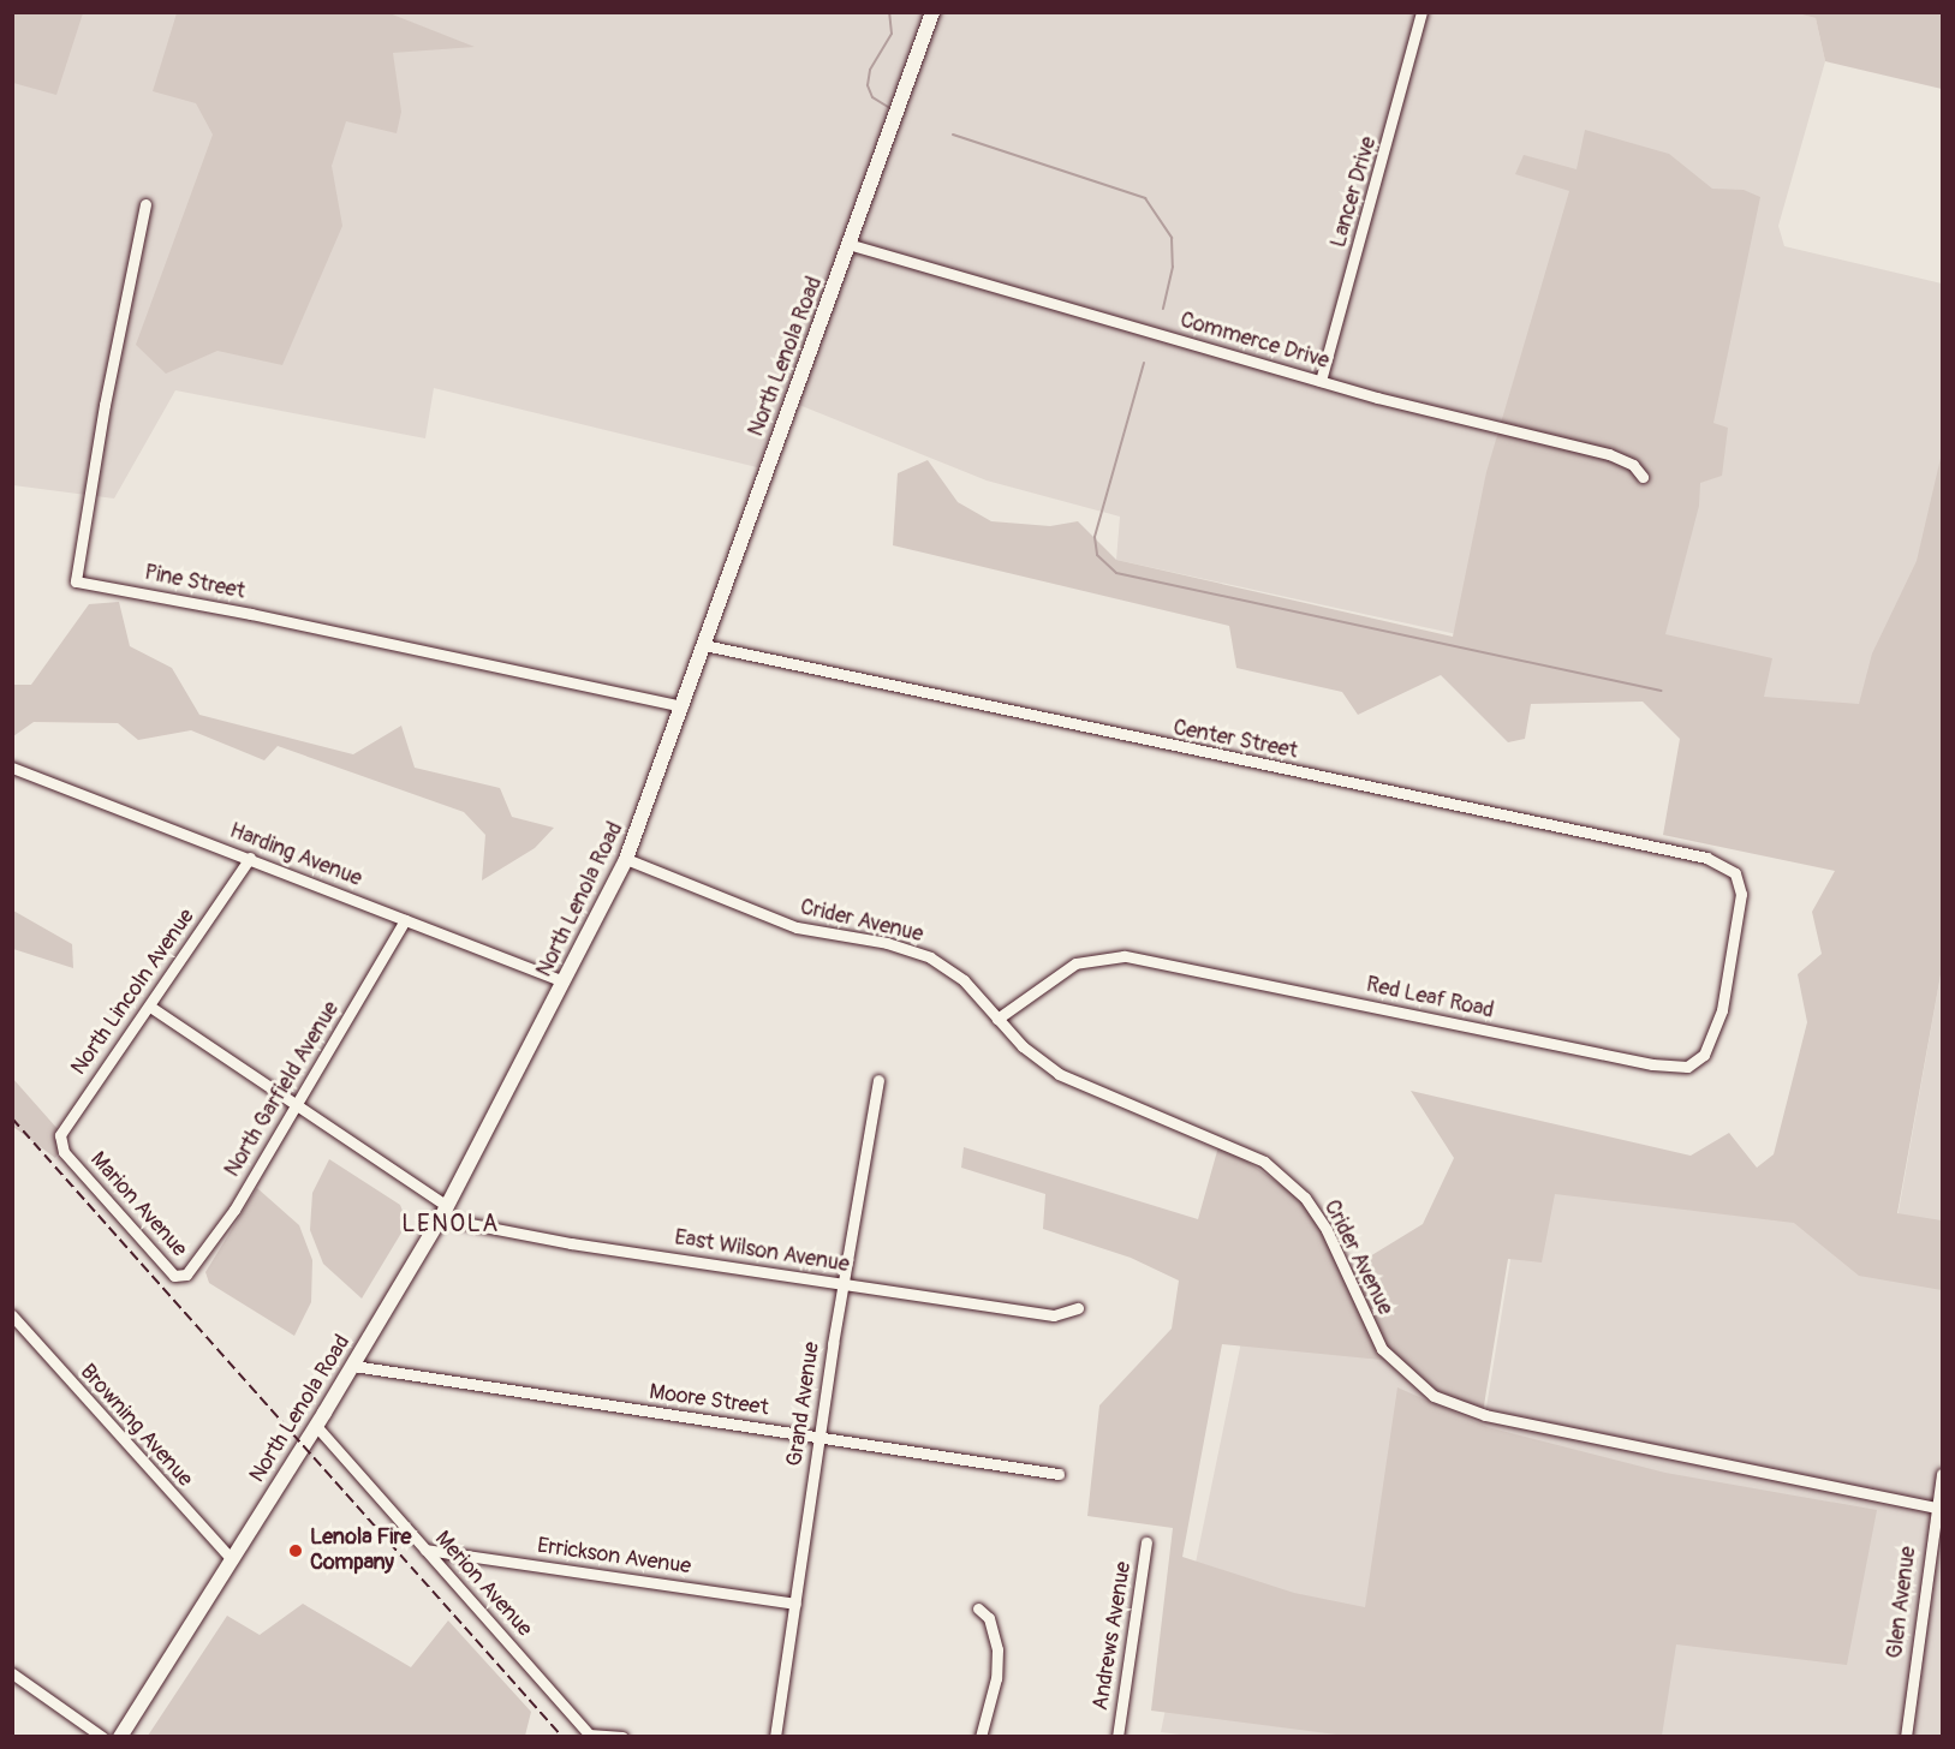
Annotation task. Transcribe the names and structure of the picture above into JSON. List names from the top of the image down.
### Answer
{
  "streets": {
    "main road": ["North Lenola Road"],
    "street": [
      "Lancer Drive",
      "Commerce Drive",
      "Pine Street",
      "Center Street",
      "Harding Avenue",
      "Crider Avenue",
      "North Lincoln Avenue",
      "Red Leaf Road",
      "North Garfield Avenue",
      "Marion Avenue",
      "East Wilson Avenue",
      "Moore Street",
      "Grand Avenue",
      "Browning Avenue",
      "Errickson Avenue",
      "Merion Avenue",
      "Glen Avenue",
      "Andrews Avenue"
    ]
  },
  "crossings": [
    ["Lancer Drive", "Commerce Drive"],
    ["Commerce Drive", "North Lenola Road"],
    ["North Lenola Road", "Pine Street"],
    ["North Lenola Road", "Center Street"],
    ["North Lenola Road", "Harding Avenue"],
    ["North Lenola Road", "Crider Avenue"],
    ["North Lenola Road", "East Wilson Avenue"],
    ["North Lenola Road", "Moore Street"],
    ["North Lenola Road", "Browning Avenue"],
    ["North Lenola Road", "Merion Avenue"],
    ["Center Street", "Red Leaf Road"],
    ["Harding Avenue", "North Lincoln Avenue"],
    ["Harding Avenue", "North Garfield Avenue"],
    ["Crider Avenue", "Red Leaf Road"],
    ["Crider Avenue", "Glen Avenue"],
    ["North Lincoln Avenue", "Marion Avenue"],
    ["North Garfield Avenue", "Marion Avenue"],
    ["East Wilson Avenue", "Grand Avenue"],
    ["Moore Street", "Grand Avenue"],
    ["Grand Avenue", "Errickson Avenue"],
    ["Errickson Avenue", "Merion Avenue"]
  ],
  "districts": ["LENOLA"],
  "places": ["Lenola Fire Company"]
}
